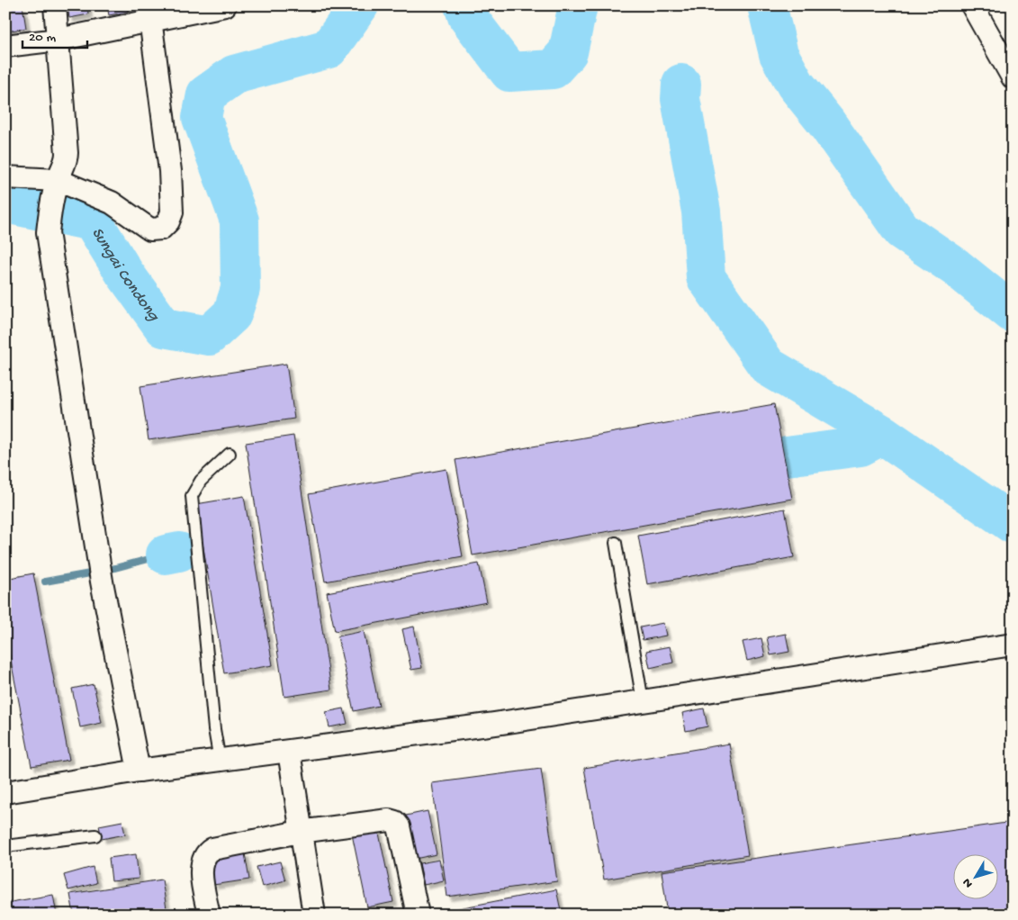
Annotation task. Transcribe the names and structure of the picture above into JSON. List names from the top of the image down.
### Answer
{
  "water": ["Sungai Condong"],
  "scale_bar": "20 m",
  "north": "bottom left"
}
